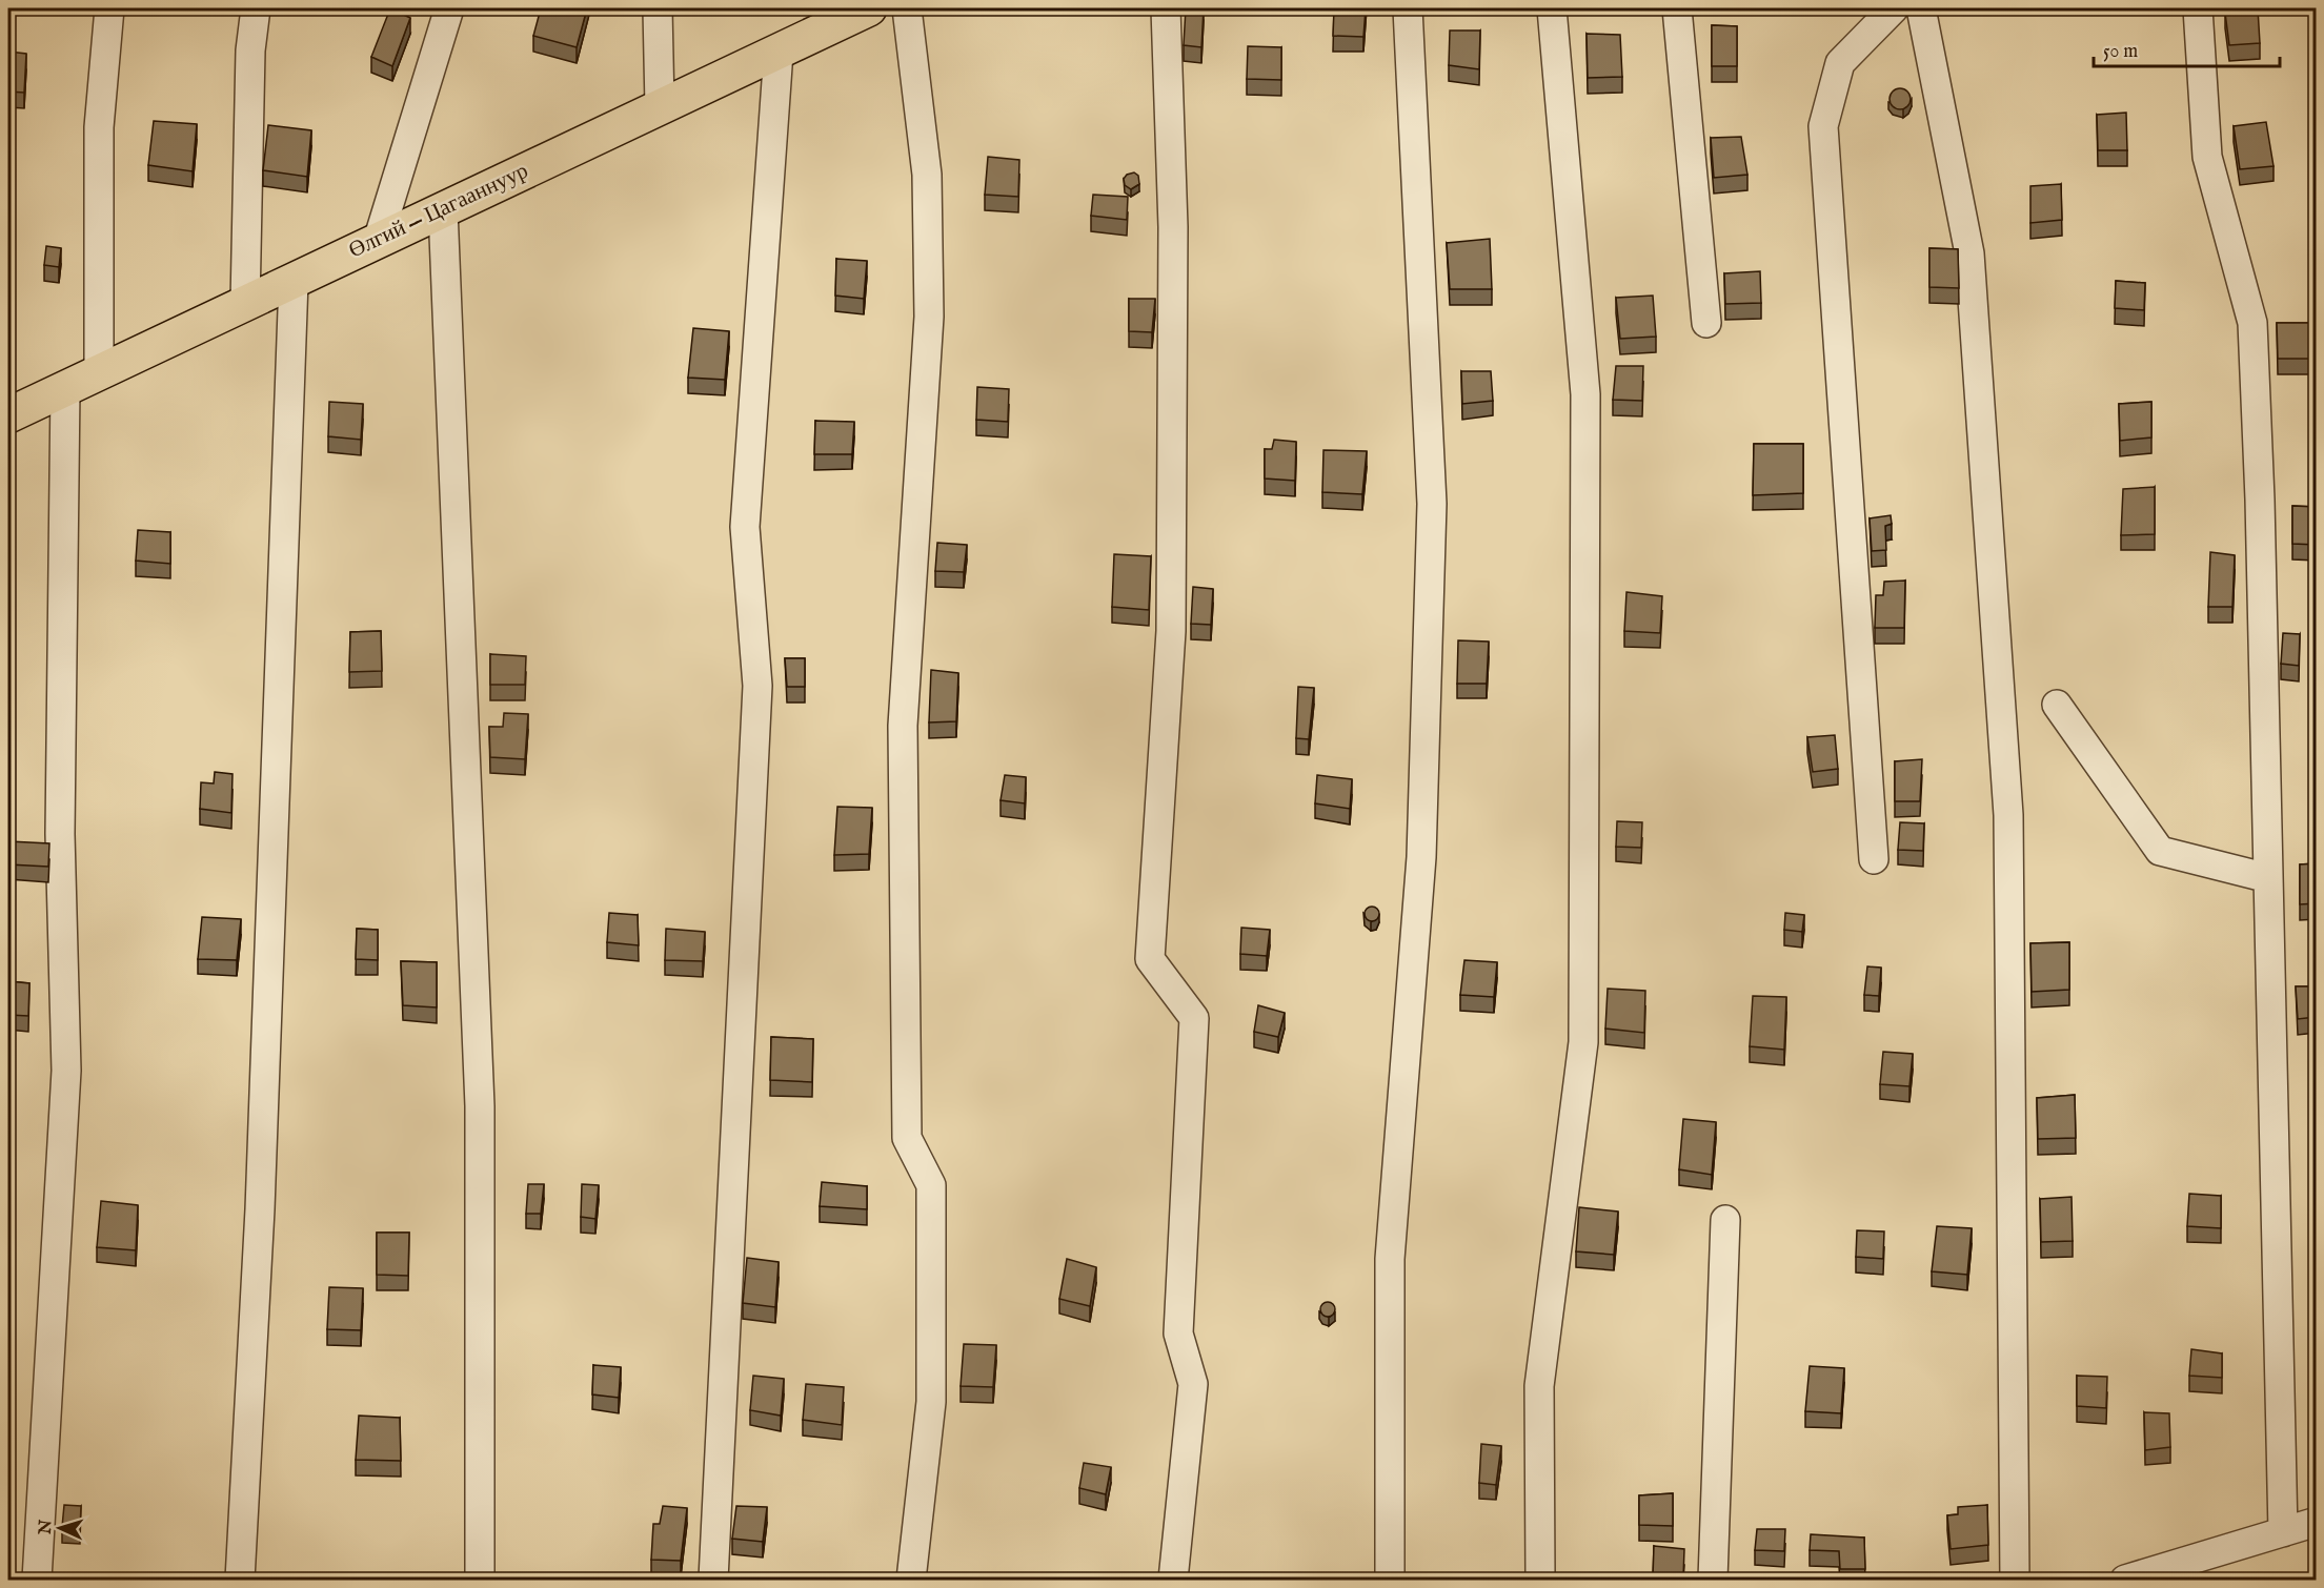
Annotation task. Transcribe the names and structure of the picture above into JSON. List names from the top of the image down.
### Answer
{
  "streets": {
    "highway": ["Өлгий — Цагааннуур"]
  },
  "scale_bar": "50 m",
  "north": "left"
}
